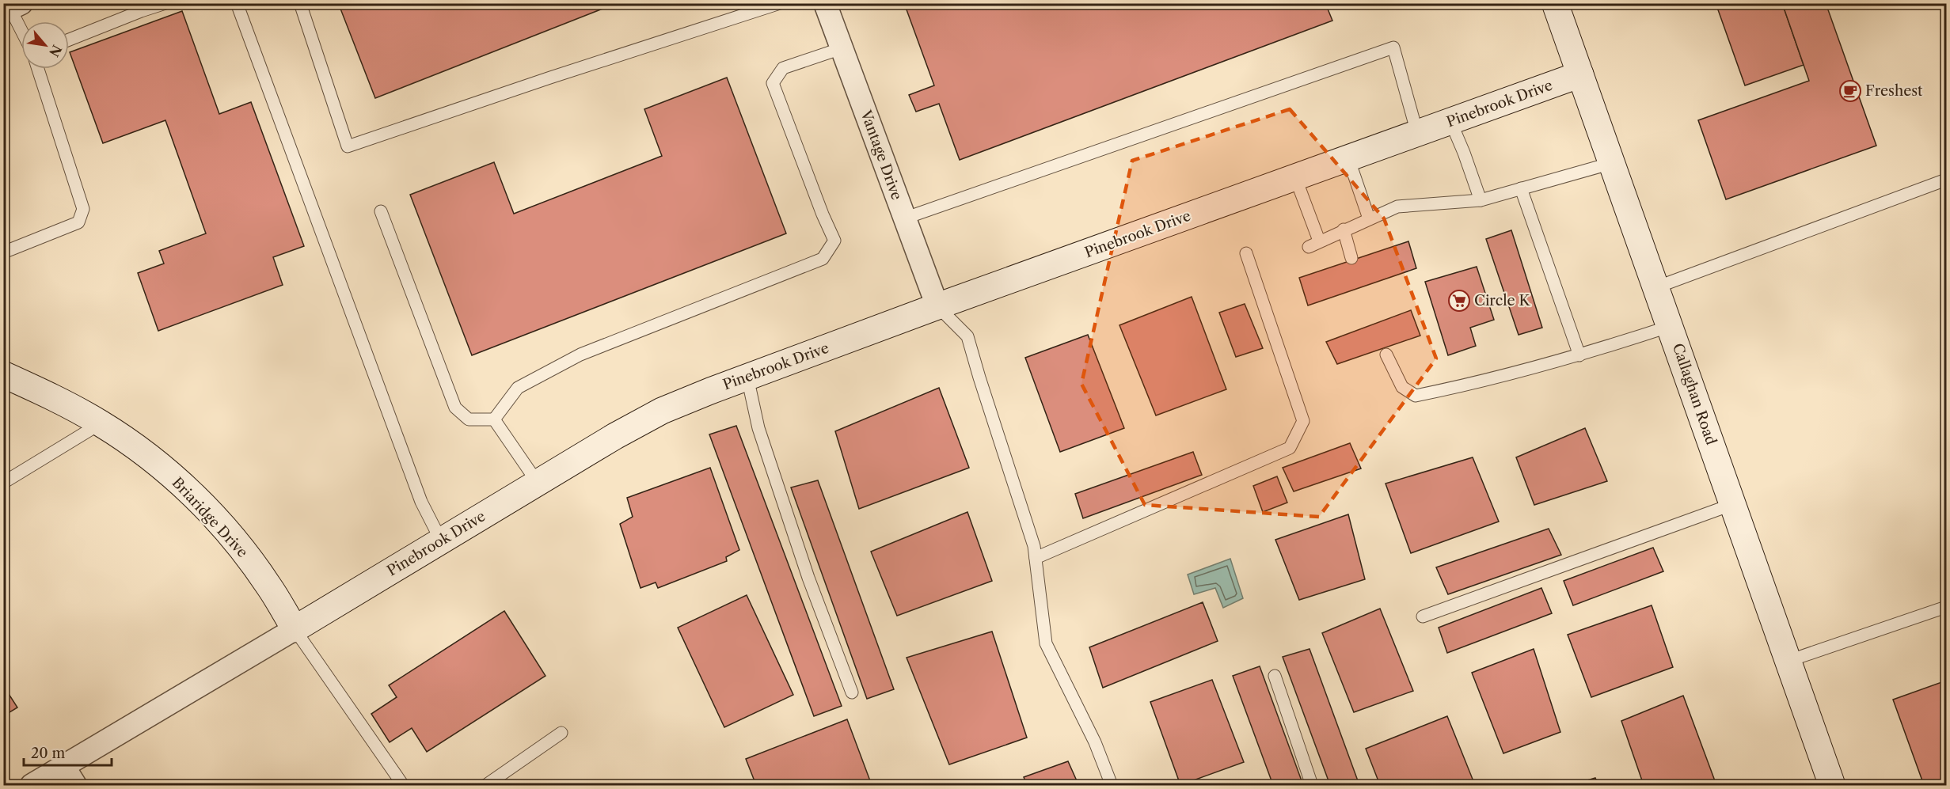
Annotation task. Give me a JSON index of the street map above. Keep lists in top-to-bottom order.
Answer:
{
  "streets": {
    "street": [
      "Pinebrook Drive",
      "Vantage Drive",
      "Callaghan Road",
      "Briaridge Drive"
    ]
  },
  "crossings": [
    ["Pinebrook Drive", "Vantage Drive"],
    ["Pinebrook Drive", "Callaghan Road"],
    ["Pinebrook Drive", "Briaridge Drive"]
  ],
  "places": {
    "cafe": ["Freshest"],
    "supermarket": ["Circle K"]
  },
  "scale_bar": "20 m",
  "north": "bottom right"
}
